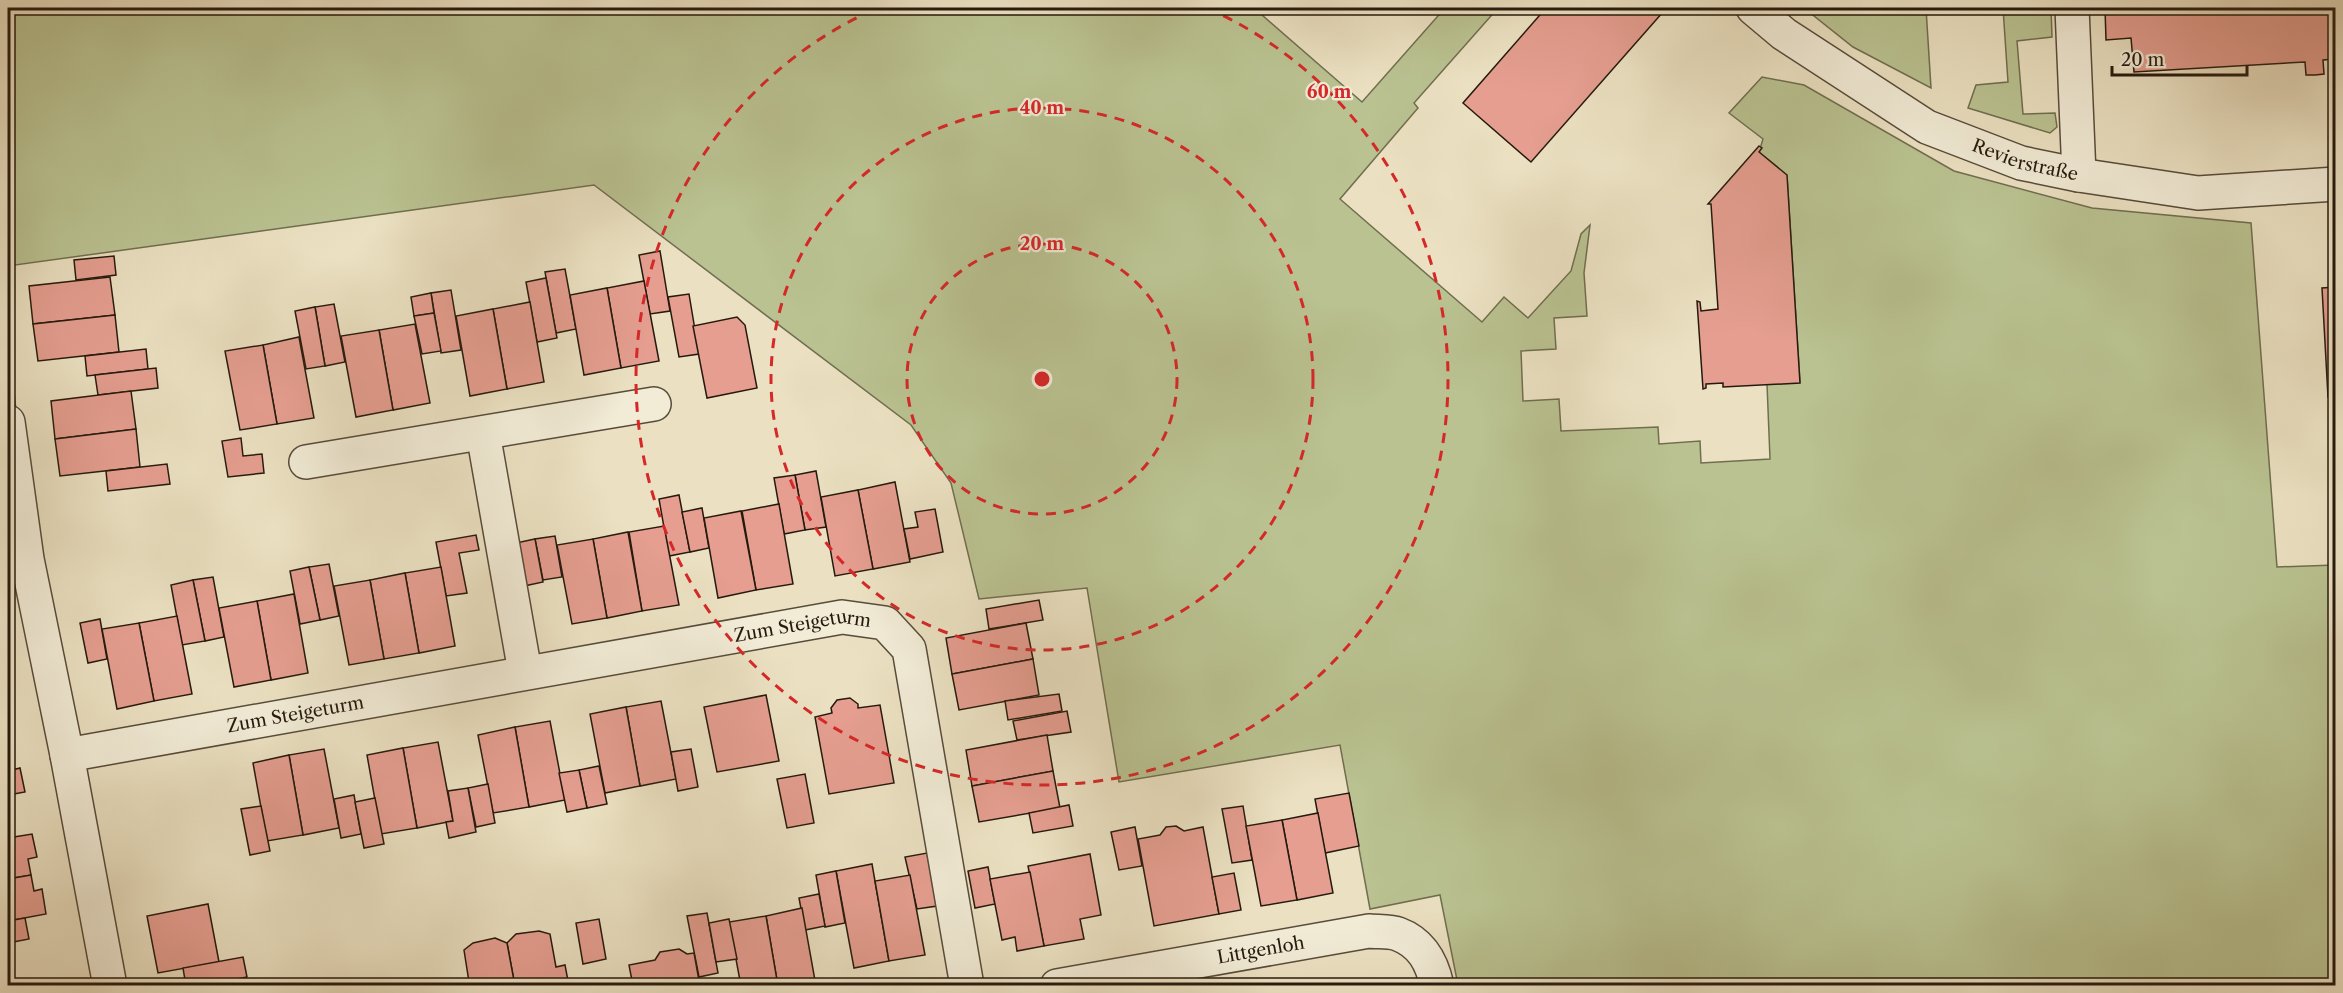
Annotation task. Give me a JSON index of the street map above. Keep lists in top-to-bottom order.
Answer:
{
  "streets": {
    "street": ["Revierstraße", "Zum Steigeturm", "Littgenloh"]
  },
  "scale_bar": "20 m",
  "rings": ["60 m", "40 m", "20 m"]
}
